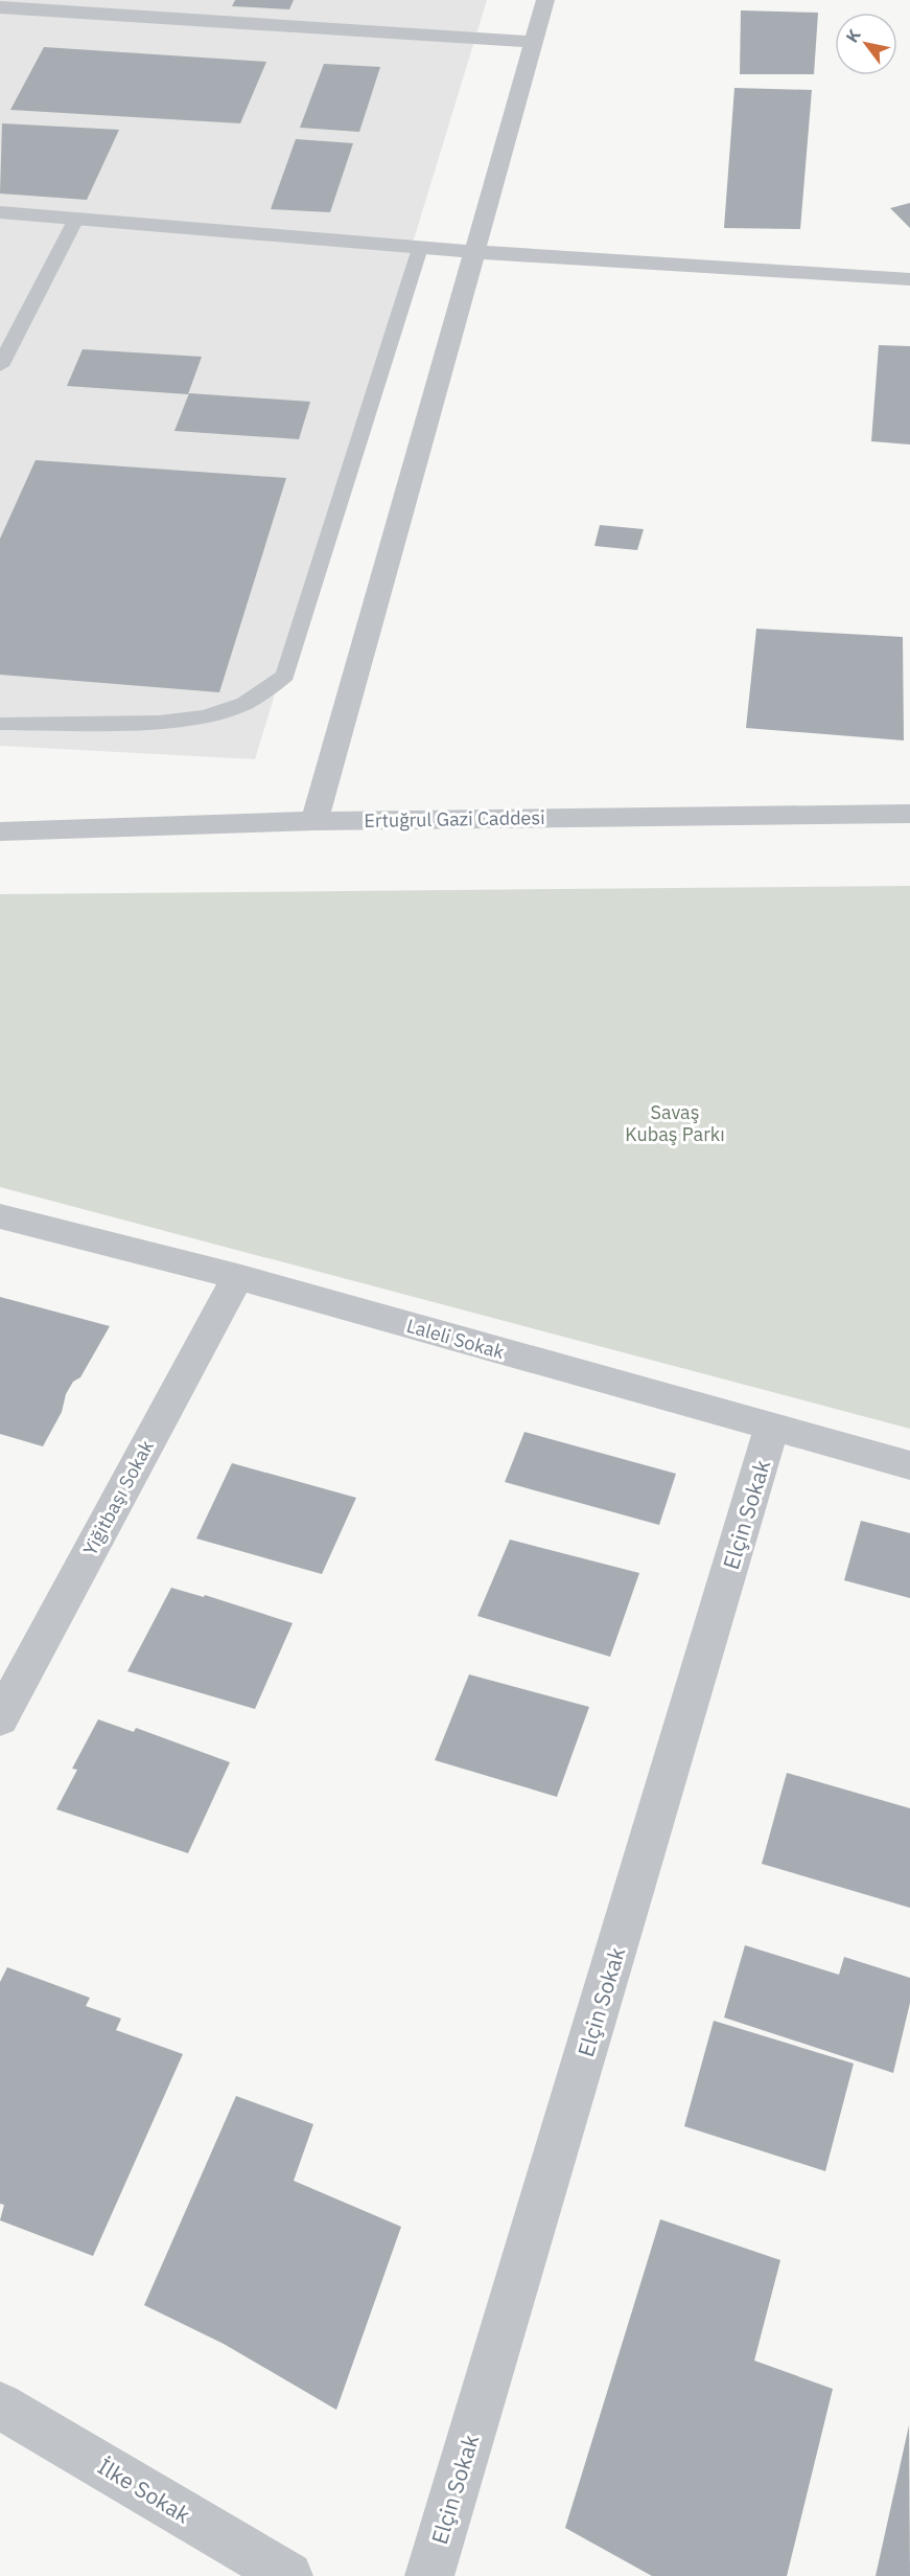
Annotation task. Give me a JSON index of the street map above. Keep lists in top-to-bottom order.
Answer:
{
  "streets": {
    "street": [
      "Ertuğrul Gazi Caddesi",
      "Laleli Sokak",
      "Yiğitbaşı Sokak",
      "Elçin Sokak",
      "İlke Sokak"
    ]
  },
  "crossings": [
    ["Laleli Sokak", "Yiğitbaşı Sokak"],
    ["Laleli Sokak", "Elçin Sokak"]
  ],
  "parks": ["Savaş Kubaş Parkı"],
  "north": "top left"
}
